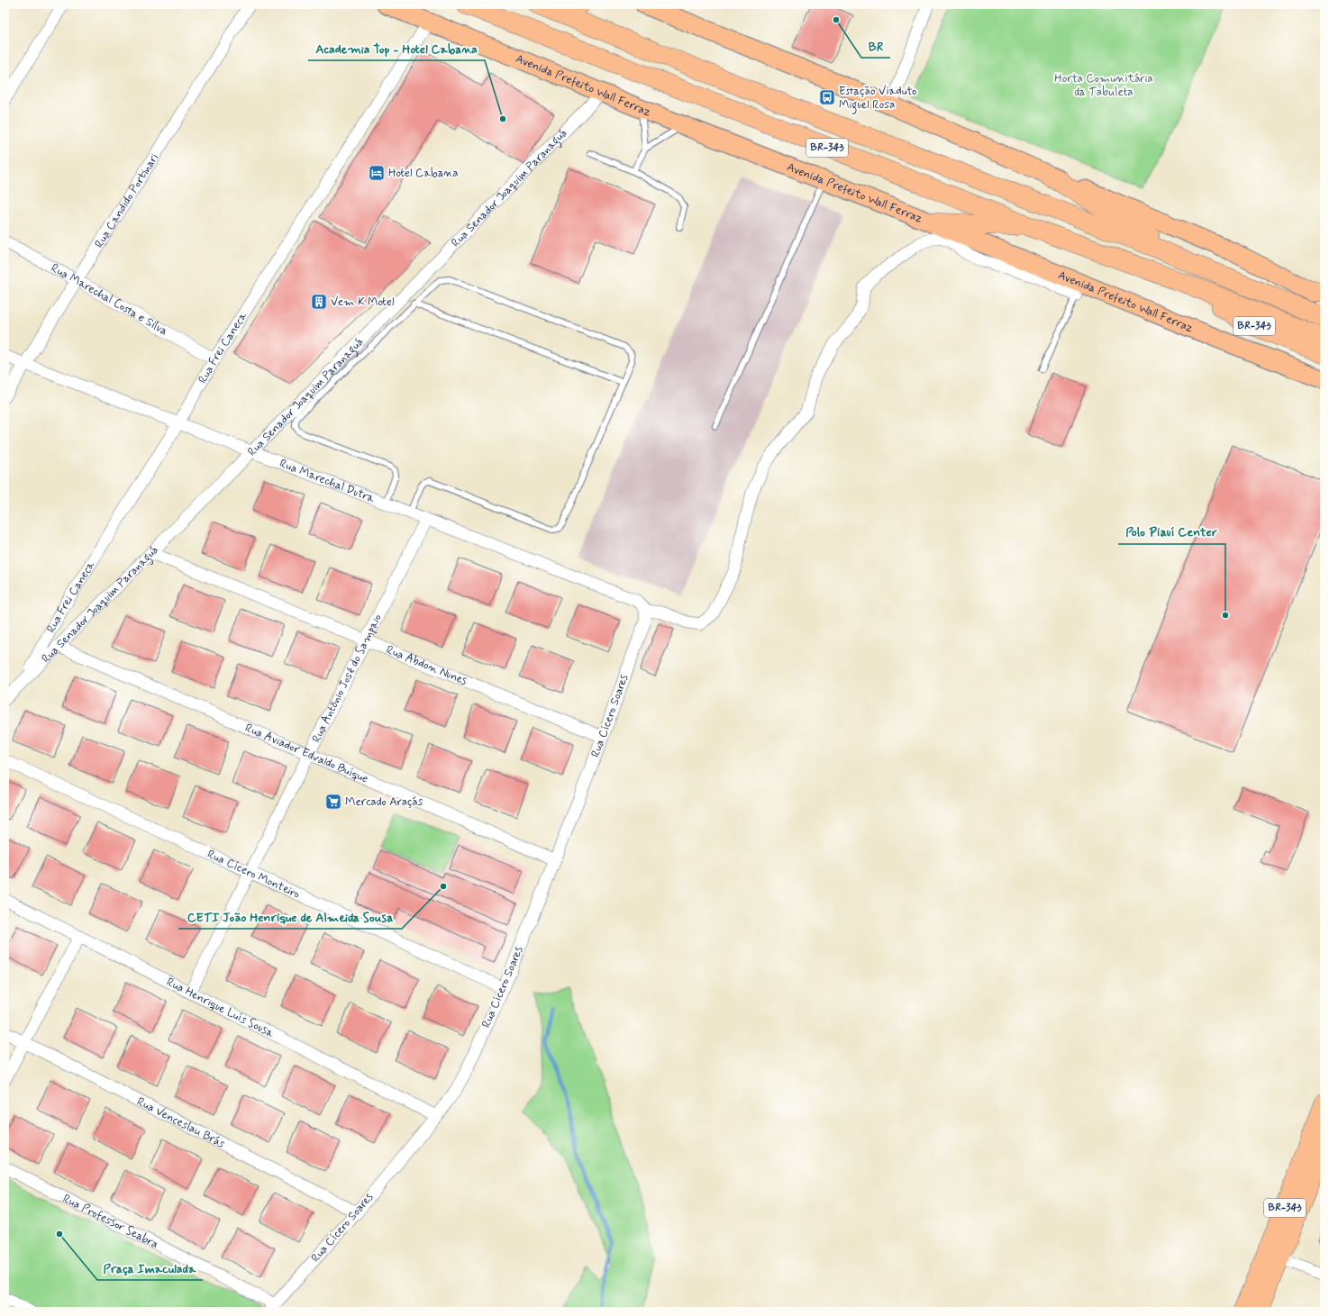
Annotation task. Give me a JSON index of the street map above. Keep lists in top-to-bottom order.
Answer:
{
  "streets": {
    "highway": ["BR-343"],
    "main road": ["Avenida Prefeito Wall Ferraz"],
    "street": [
      "Rua Senador Joaquim Paranaguá",
      "Rua Candido Portinari",
      "Rua Marechal Costa e Silva",
      "Rua Frei Caneca",
      "Rua Marechal Dutra",
      "Rua Abdon Nunes",
      "Rua Antônio José do Sampaio",
      "Rua Cícero Soares",
      "Rua Aviador Edvaldo Buíque",
      "Rua Cícero Monteiro",
      "Rua Henrique Luís Sousa",
      "Rua Venceslau Brás",
      "Rua Professor Seabra"
    ]
  },
  "crossings": [
    ["Avenida Prefeito Wall Ferraz", "Rua Senador Joaquim Paranaguá"],
    ["Avenida Prefeito Wall Ferraz", "Rua Frei Caneca"],
    ["Rua Senador Joaquim Paranaguá", "Rua Frei Caneca"],
    ["Rua Senador Joaquim Paranaguá", "Rua Marechal Dutra"],
    ["Rua Senador Joaquim Paranaguá", "Rua Abdon Nunes"],
    ["Rua Senador Joaquim Paranaguá", "Rua Aviador Edvaldo Buíque"],
    ["Rua Candido Portinari", "Rua Marechal Costa e Silva"],
    ["Rua Candido Portinari", "Rua Marechal Dutra"],
    ["Rua Marechal Costa e Silva", "Rua Frei Caneca"],
    ["Rua Frei Caneca", "Rua Marechal Dutra"],
    ["Rua Marechal Dutra", "Rua Antônio José do Sampaio"],
    ["Rua Marechal Dutra", "Rua Cícero Soares"],
    ["Rua Abdon Nunes", "Rua Antônio José do Sampaio"],
    ["Rua Abdon Nunes", "Rua Cícero Soares"],
    ["Rua Antônio José do Sampaio", "Rua Aviador Edvaldo Buíque"],
    ["Rua Antônio José do Sampaio", "Rua Cícero Monteiro"],
    ["Rua Antônio José do Sampaio", "Rua Henrique Luís Sousa"],
    ["Rua Cícero Soares", "Rua Aviador Edvaldo Buíque"],
    ["Rua Cícero Soares", "Rua Cícero Monteiro"],
    ["Rua Cícero Soares", "Rua Henrique Luís Sousa"],
    ["Rua Cícero Soares", "Rua Venceslau Brás"],
    ["Rua Cícero Soares", "Rua Professor Seabra"]
  ],
  "parks": ["Horta Comunitária da Tabuleta"],
  "places": {
    "other": [
      "BR",
      "Academia Top - Hotel Cabana",
      "Polo Piauí Center",
      "CETI João Henrique de Almeida Sousa",
      "Praça Imaculada"
    ],
    "bus stop": ["Estação Viaduto Miguel Rosa"],
    "hotel": ["Hotel Cabana"],
    "building": ["Vem K Motel"],
    "supermarket": ["Mercado Araçás"]
  }
}
